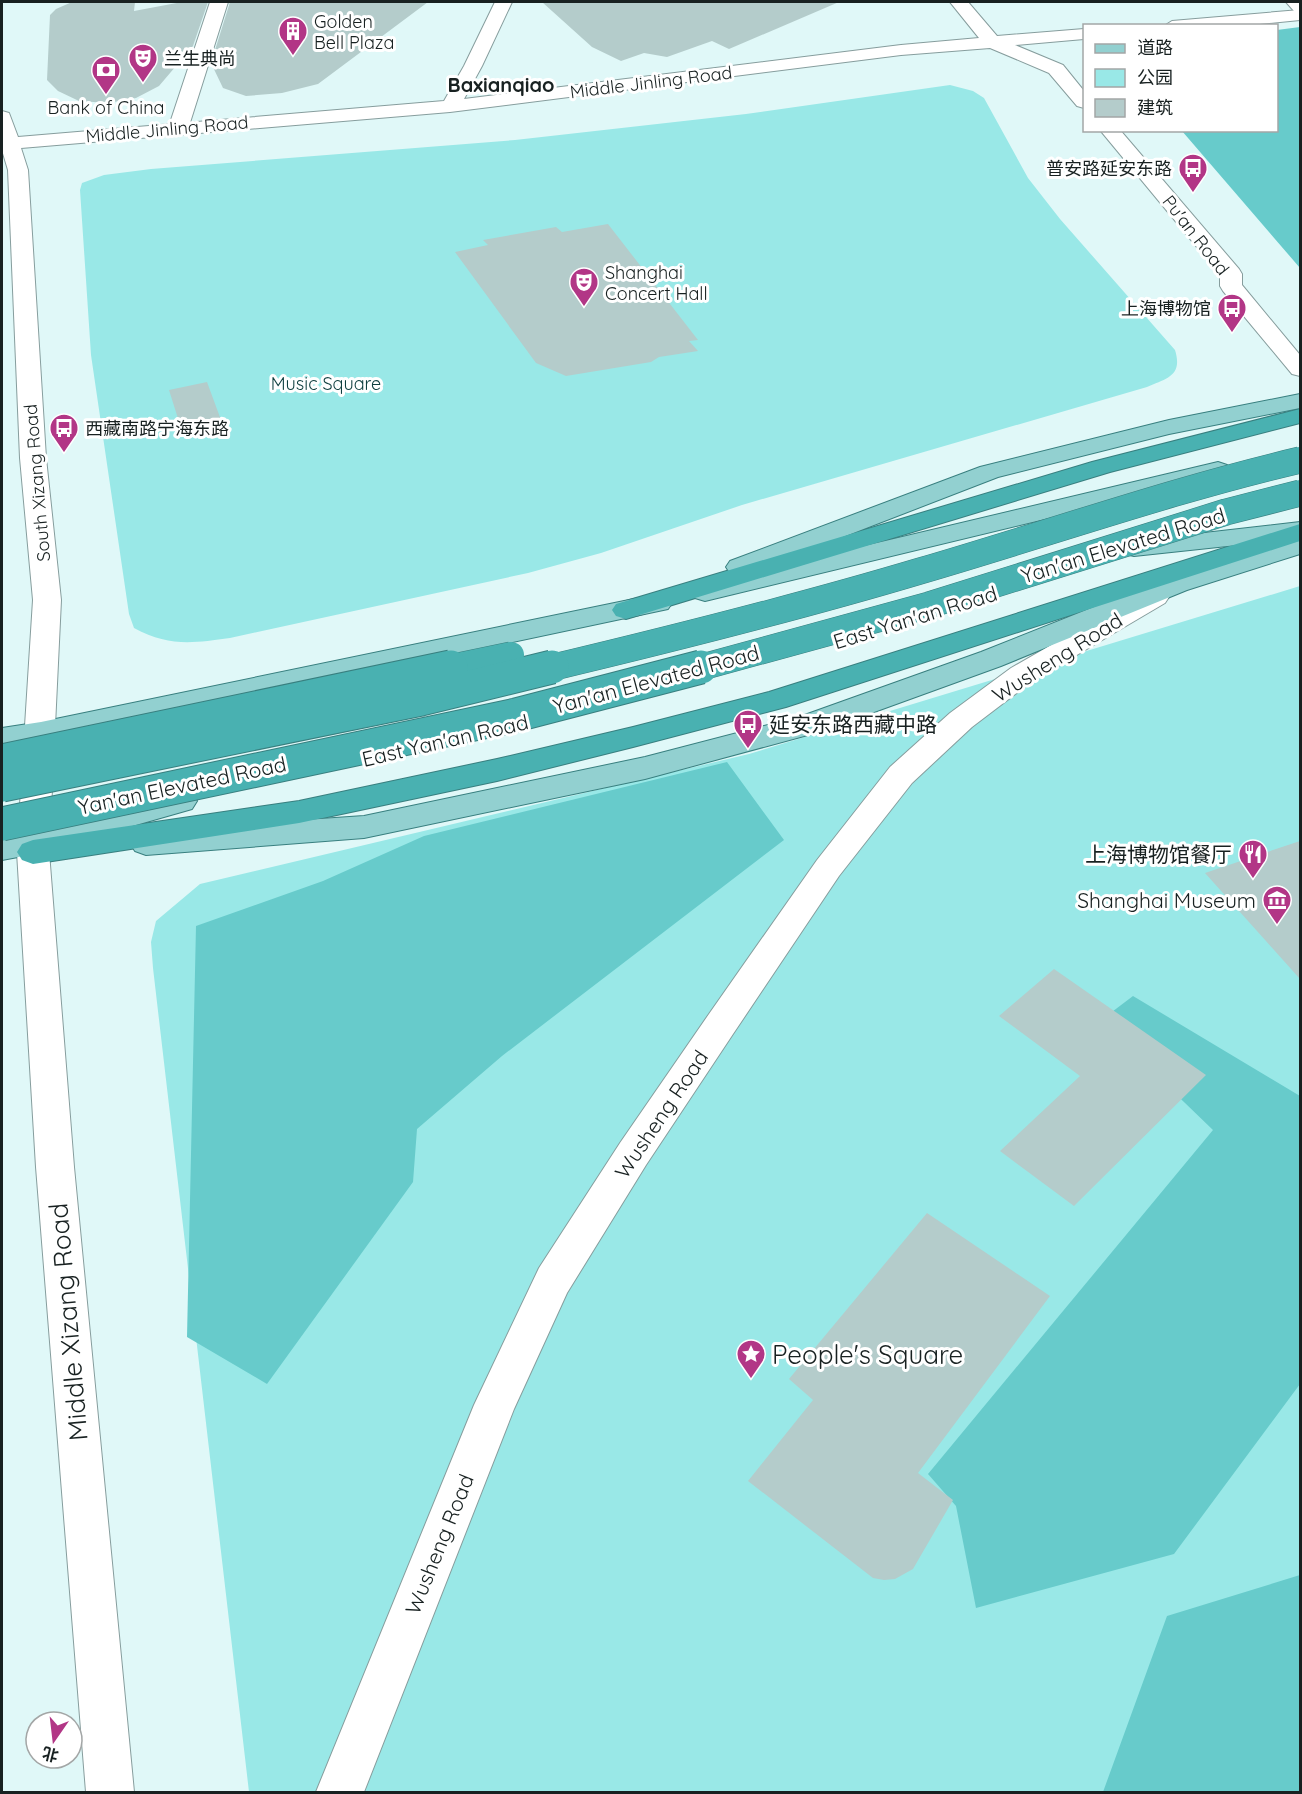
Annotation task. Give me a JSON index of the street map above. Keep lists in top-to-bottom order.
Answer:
{
  "streets": {
    "highway": ["Yan'an Elevated Road"],
    "main road": ["East Yan'an Road"],
    "street": [
      "Middle Jinling Road",
      "Pu'an Road",
      "South Xizang Road",
      "Wusheng Road",
      "Middle Xizang Road"
    ]
  },
  "crossings": [
    ["Middle Jinling Road", "South Xizang Road"],
    ["South Xizang Road", "East Yan'an Road"],
    ["South Xizang Road", "Middle Xizang Road"],
    ["East Yan'an Road", "Middle Xizang Road"]
  ],
  "districts": ["Baxianqiao"],
  "parks": ["Music Square"],
  "places": {
    "building": ["Golden Bell Plaza"],
    "theatre": ["兰生典尚", "Shanghai Concert Hall"],
    "bank": ["Bank of China"],
    "bus stop": [
      "普安路延安东路",
      "上海博物馆",
      "西藏南路宁海东路",
      "延安东路西藏中路"
    ],
    "restaurant": ["上海博物馆餐厅"],
    "museum": ["Shanghai Museum"],
    "place": ["People's Square"]
  },
  "legend": ["道路", "公园", "建筑"],
  "north": "bottom"
}
